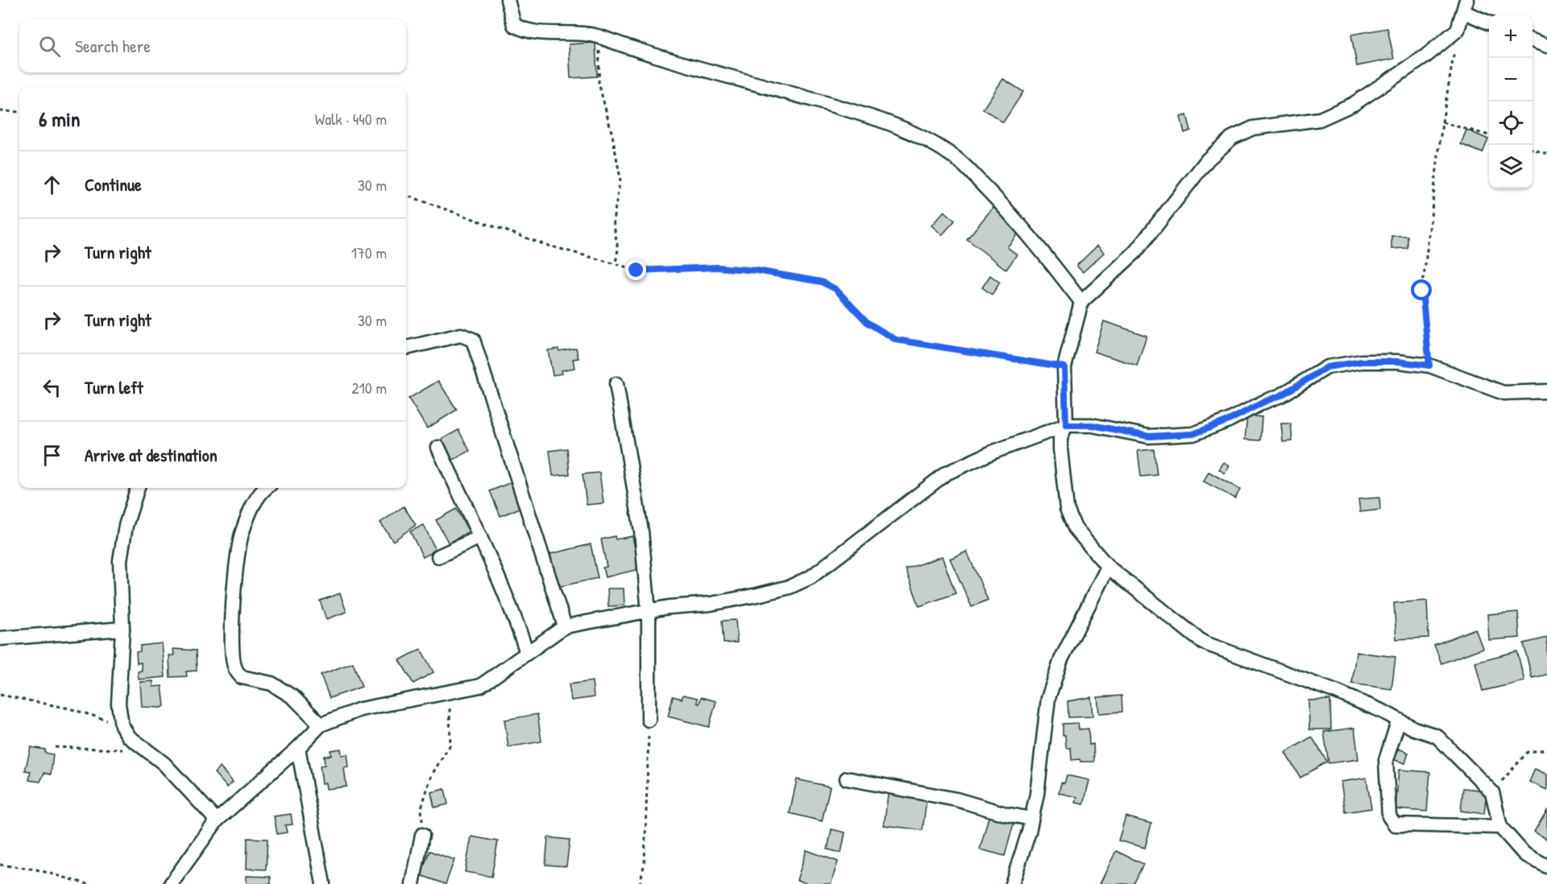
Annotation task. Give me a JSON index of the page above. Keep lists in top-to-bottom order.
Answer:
{
  "page": {
    "map_buttons": ["+", "−"],
    "search": "Search here",
    "heading": ["6 min", "Walk · 440 m"],
    "list": [
      ["Continue", "30 m"],
      ["Turn right", "170 m"],
      ["Turn right", "30 m"],
      ["Turn left", "210 m"],
      "Arrive at destination"
    ]
  }
}
